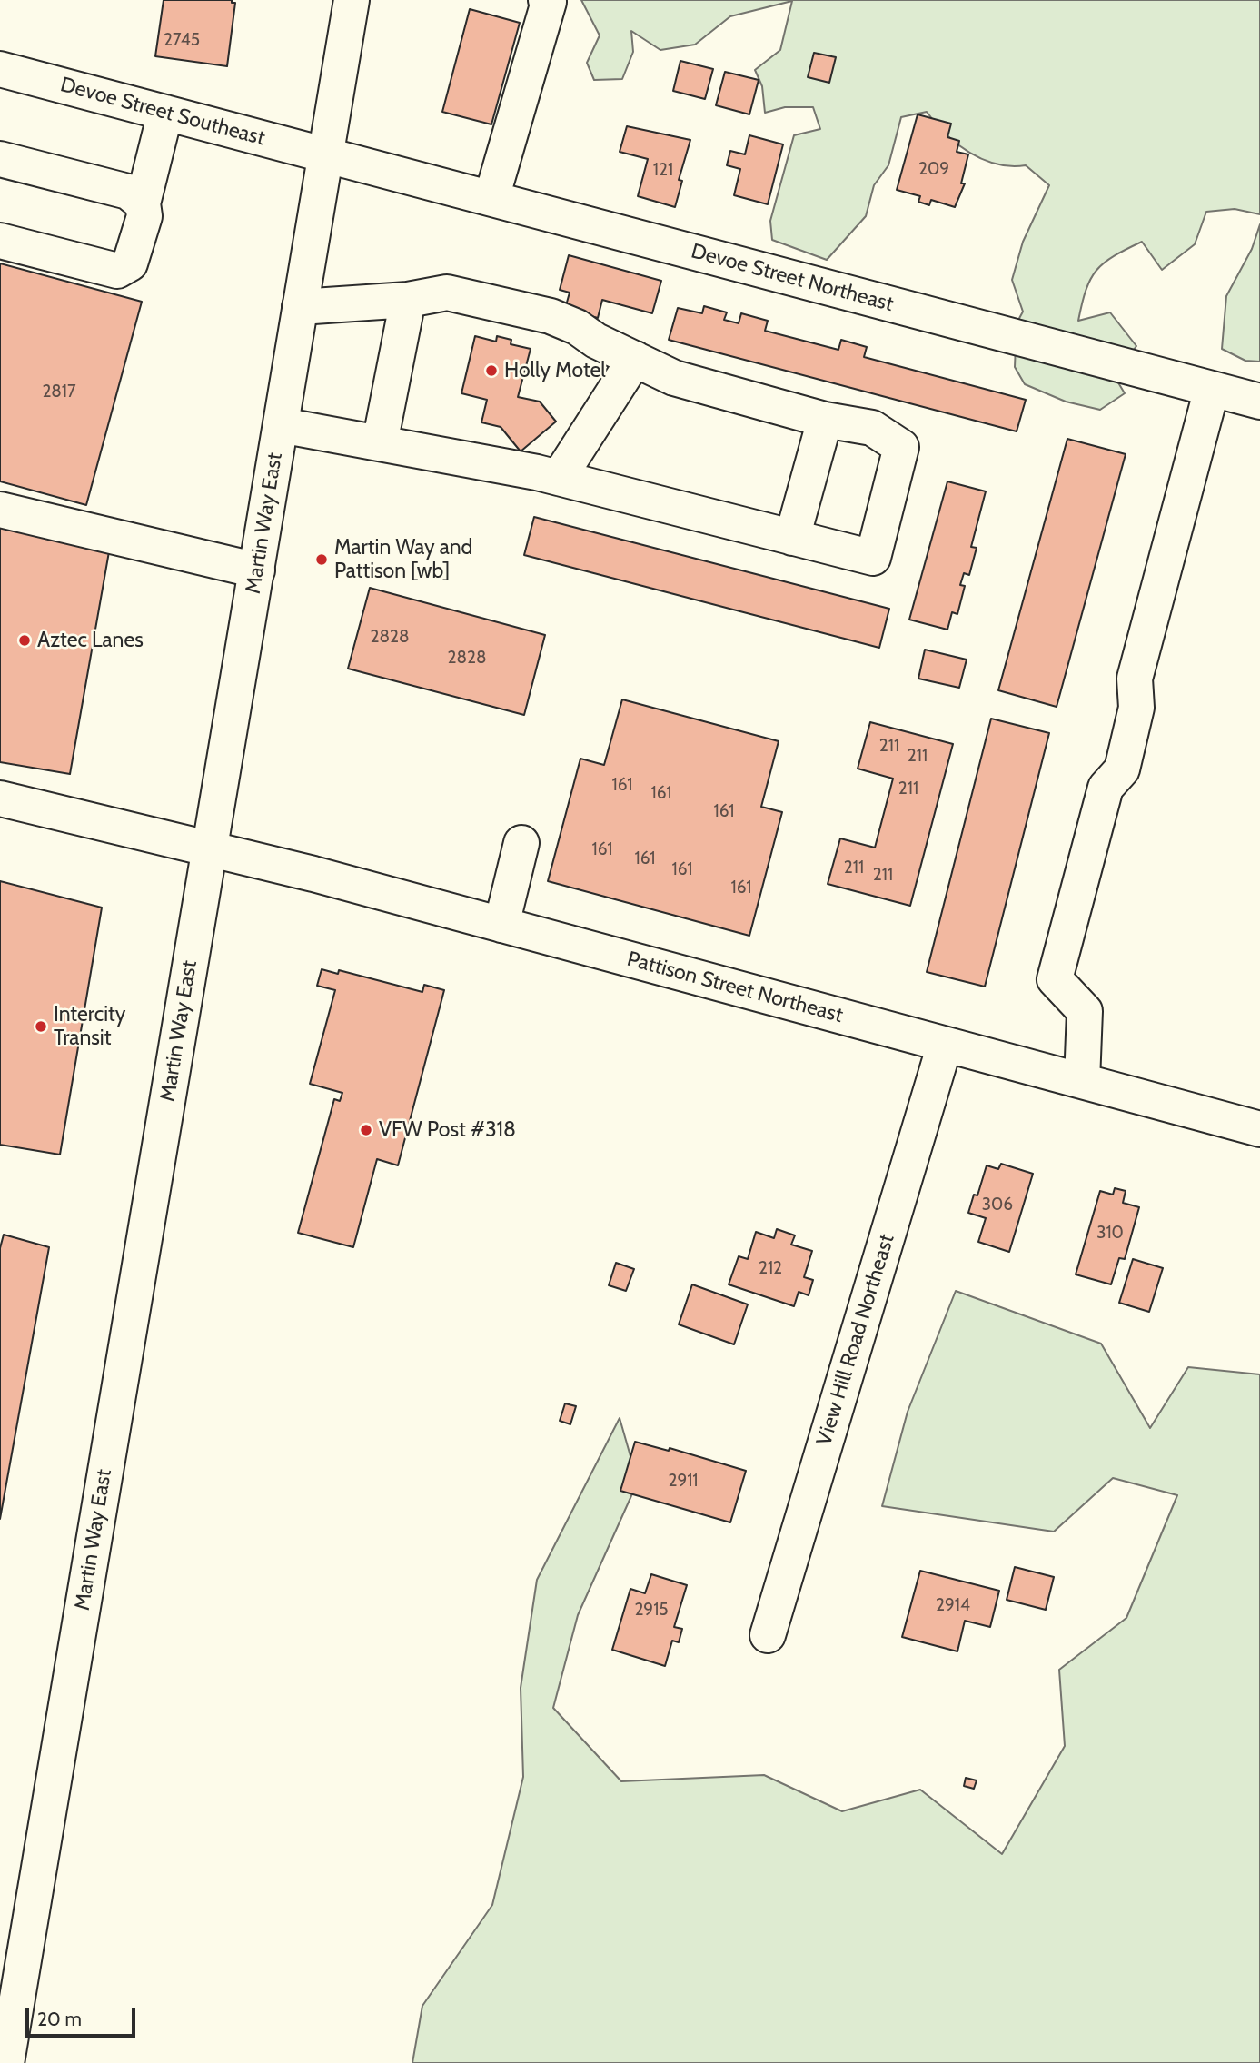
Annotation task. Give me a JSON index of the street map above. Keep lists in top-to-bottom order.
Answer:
{
  "streets": {
    "street": [
      "Devoe Street Southeast",
      "Devoe Street Northeast",
      "Martin Way East",
      "Pattison Street Northeast",
      "View Hill Road Northeast"
    ]
  },
  "crossings": [
    ["Devoe Street Southeast", "Devoe Street Northeast"],
    ["Devoe Street Southeast", "Martin Way East"],
    ["Devoe Street Northeast", "Martin Way East"],
    ["Martin Way East", "Pattison Street Northeast"],
    ["Pattison Street Northeast", "View Hill Road Northeast"]
  ],
  "places": [
    "Holly Motel",
    "Martin Way and Pattison [wb]",
    "Aztec Lanes",
    "Intercity Transit",
    "VFW Post #318"
  ],
  "house_numbers": [
    "2745",
    "209",
    "121",
    "2817",
    "2828",
    "2828",
    "211",
    "211",
    "161",
    "211",
    "161",
    "161",
    "161",
    "161",
    "211",
    "161",
    "211",
    "161",
    "306",
    "310",
    "212",
    "2911",
    "2914",
    "2915"
  ],
  "scale_bar": "20 m"
}
